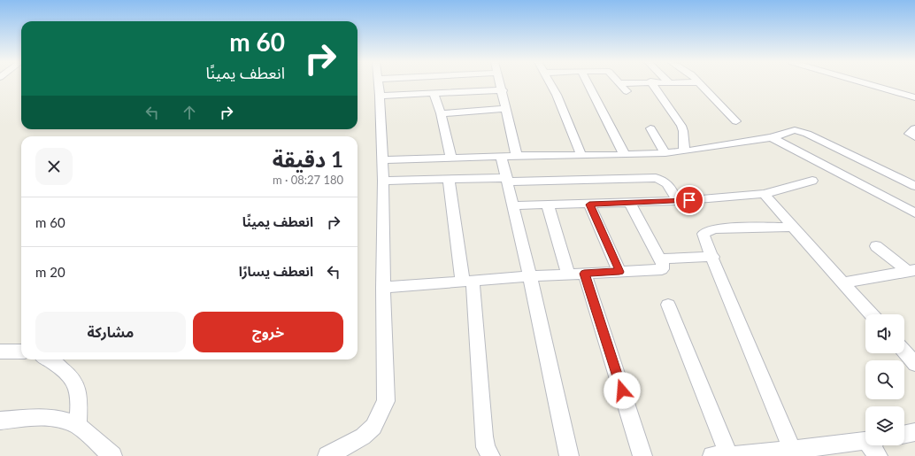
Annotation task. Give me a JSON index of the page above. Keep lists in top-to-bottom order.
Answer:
{
  "page": {
    "turn": ["60 m", "انعطف يمينًا"],
    "heading": ["1 دقيقة", "180 m · 08:27"],
    "list": [
      {
        "name": "انعطف يمينًا",
        "value": "60 m"
      },
      {
        "name": "انعطف يسارًا",
        "value": "20 m"
      }
    ],
    "buttons": ["خروج", "مشاركة"]
  }
}
